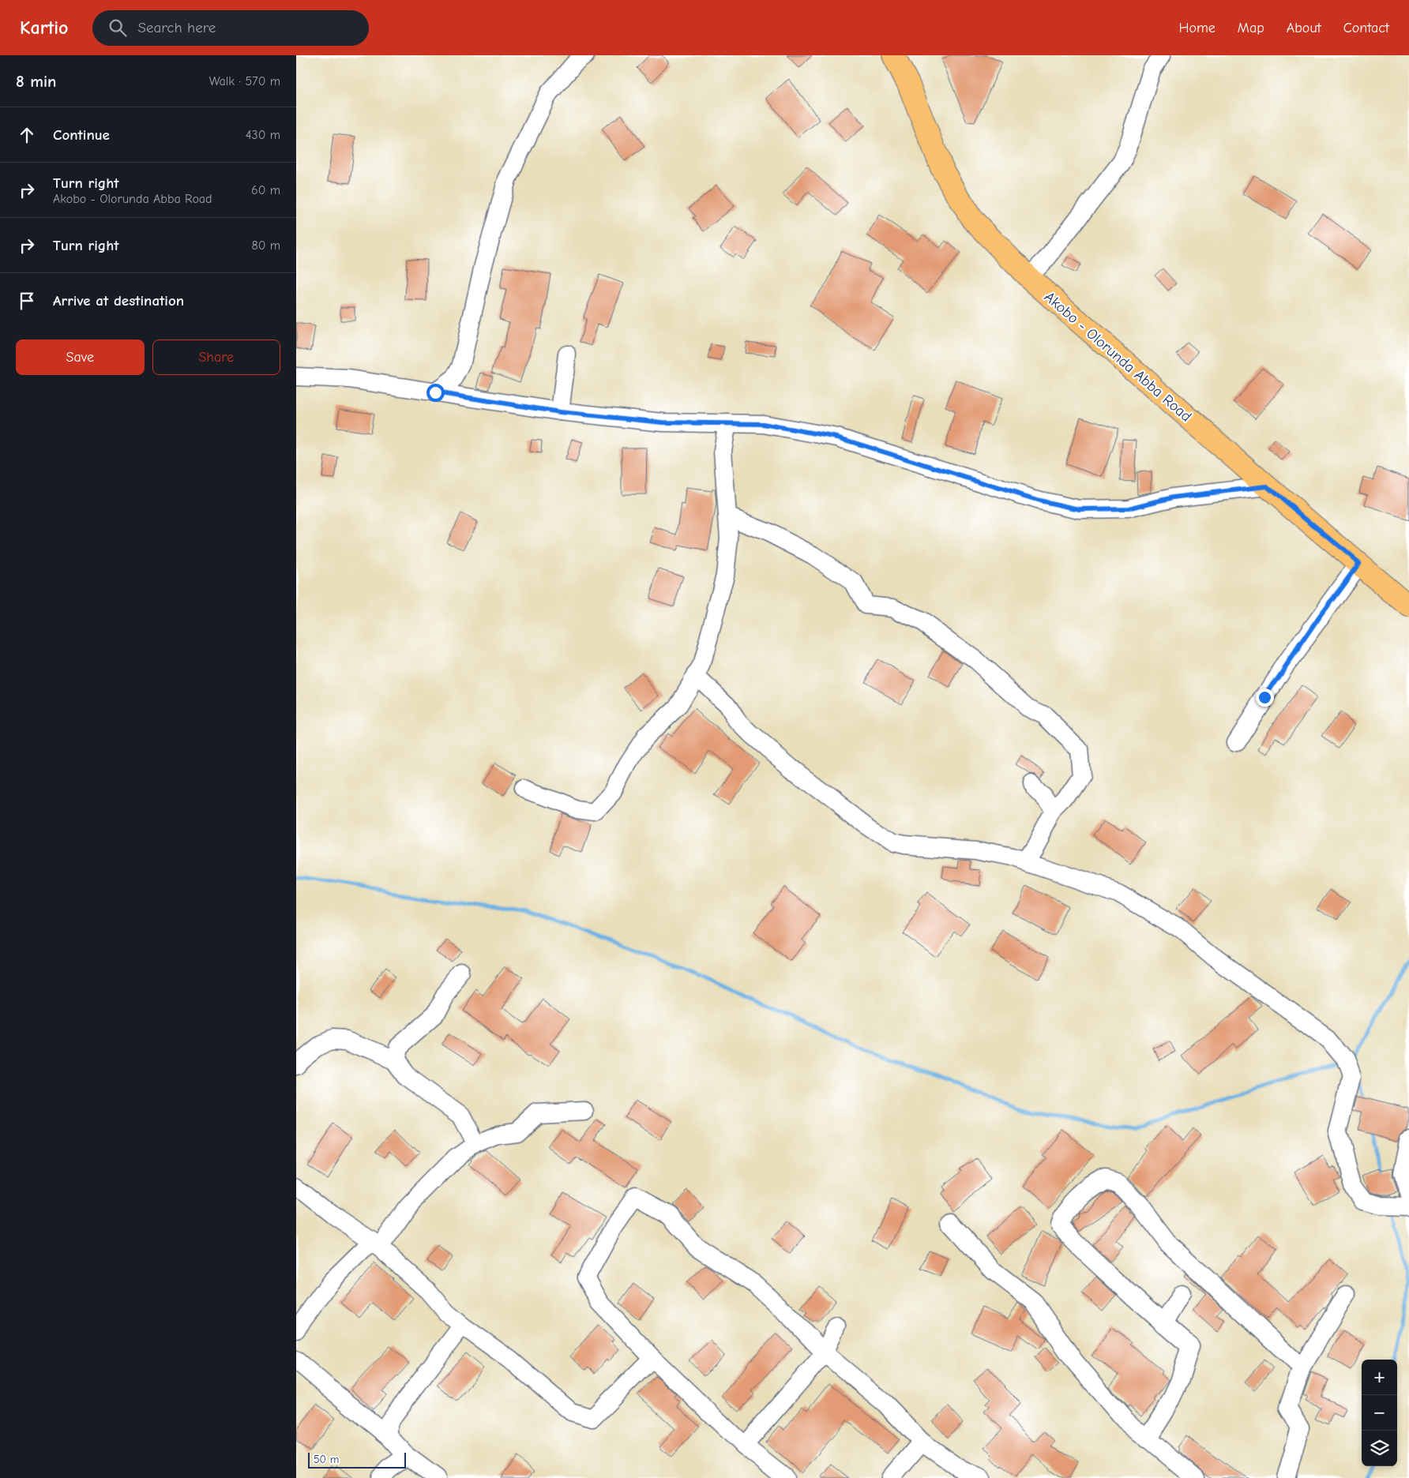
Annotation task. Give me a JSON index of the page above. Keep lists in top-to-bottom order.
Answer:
{
  "streets": {
    "main road": ["Akobo - Olorunda Abba Road"]
  },
  "scale_bar": "50 m",
  "page": {
    "header": "Kartio",
    "search": "Search here",
    "nav": [
      "Home",
      "Map",
      "About",
      "Contact"
    ],
    "heading": ["8 min", "Walk · 570 m"],
    "list": [
      ["Continue", "430 m"],
      ["Turn right", "Akobo - Olorunda Abba Road", "60 m"],
      ["Turn right", "80 m"],
      "Arrive at destination"
    ],
    "buttons": ["Save", "Share"],
    "map_buttons": ["+", "−"],
    "scale": "50 m"
  }
}
